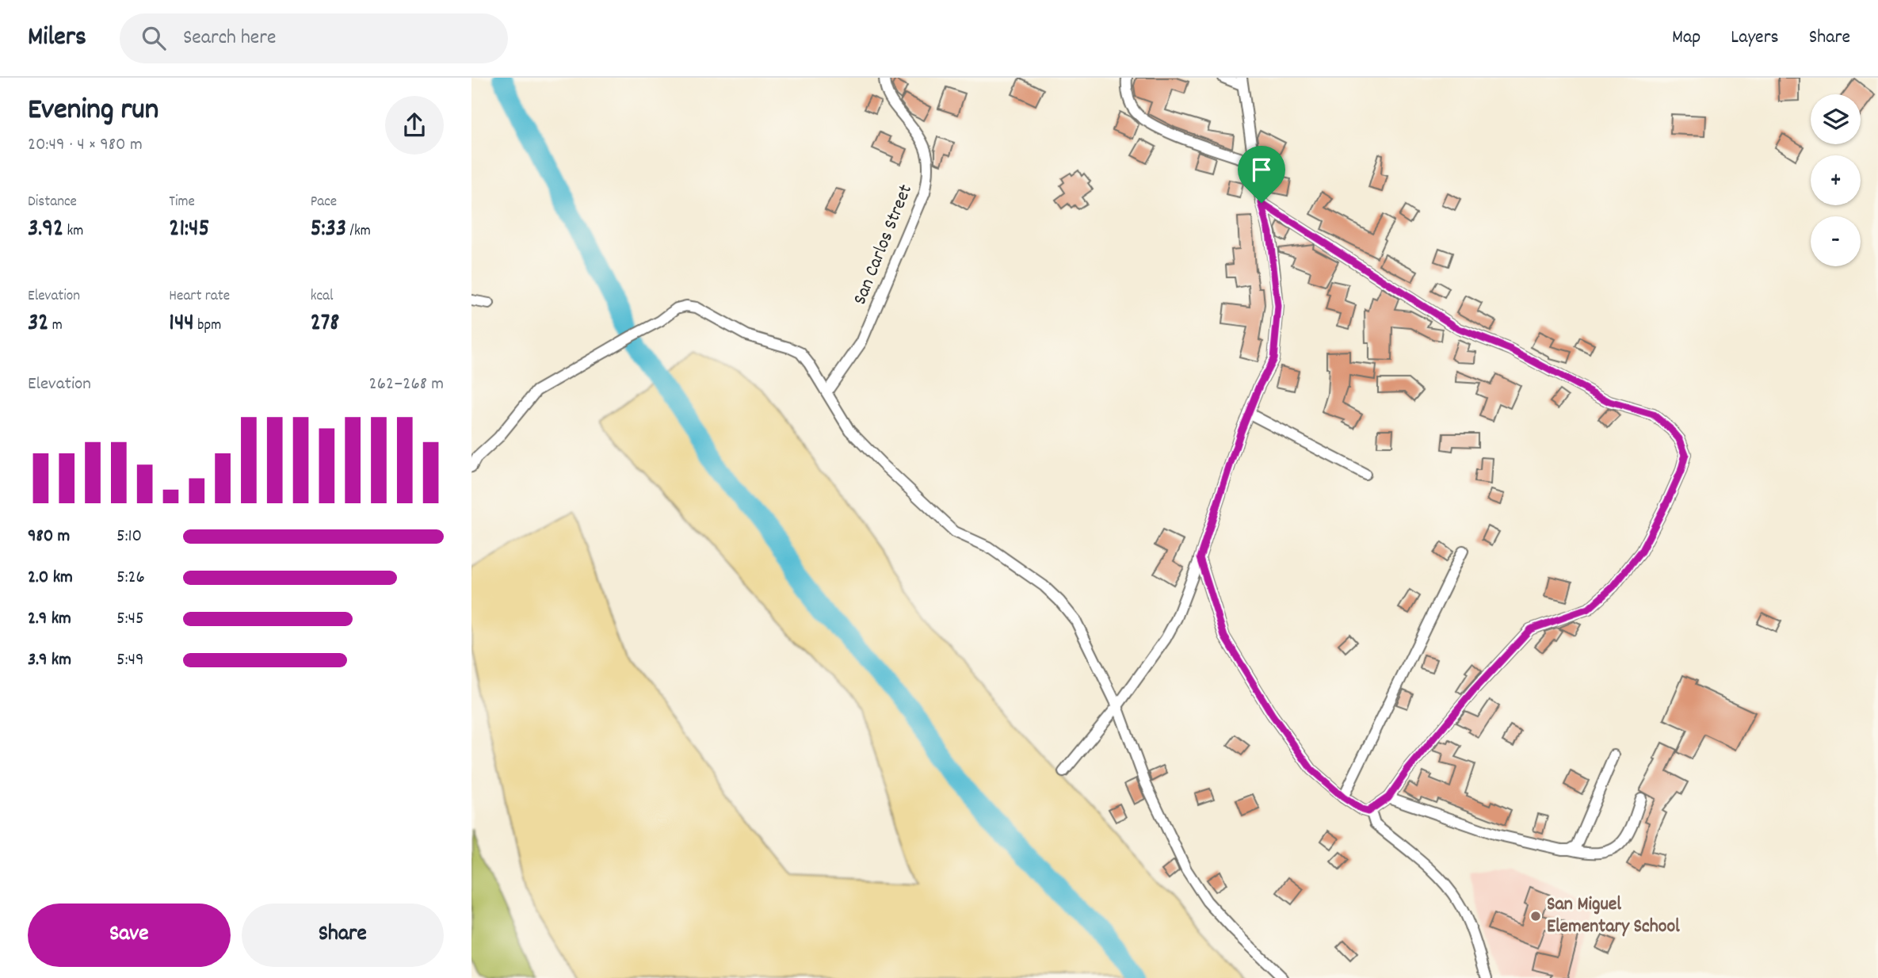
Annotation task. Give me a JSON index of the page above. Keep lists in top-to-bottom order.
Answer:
{
  "streets": {
    "street": ["San Carlos Street"]
  },
  "places": ["San Miguel Elementary School"],
  "page": {
    "header": "Milers",
    "search": "Search here",
    "nav": ["Map", "Layers", "Share"],
    "heading": ["Evening run", "20:49 · 4 × 980 m"],
    "map_buttons": ["+", "−"],
    "stats": [
      ["Distance", "3.92 km"],
      ["Time", "21:45"],
      ["Pace", "5:33 /km"],
      ["Elevation", "32 m"],
      ["Heart rate", "144 bpm"],
      ["kcal", "278"]
    ],
    "chart": ["Elevation", "262–268 m"],
    "list": [
      {
        "name": "980 m",
        "note": "5:10"
      },
      {
        "name": "2.0 km",
        "note": "5:26"
      },
      {
        "name": "2.9 km",
        "note": "5:45"
      },
      {
        "name": "3.9 km",
        "note": "5:49"
      }
    ],
    "buttons": ["Save", "Share"]
  }
}
